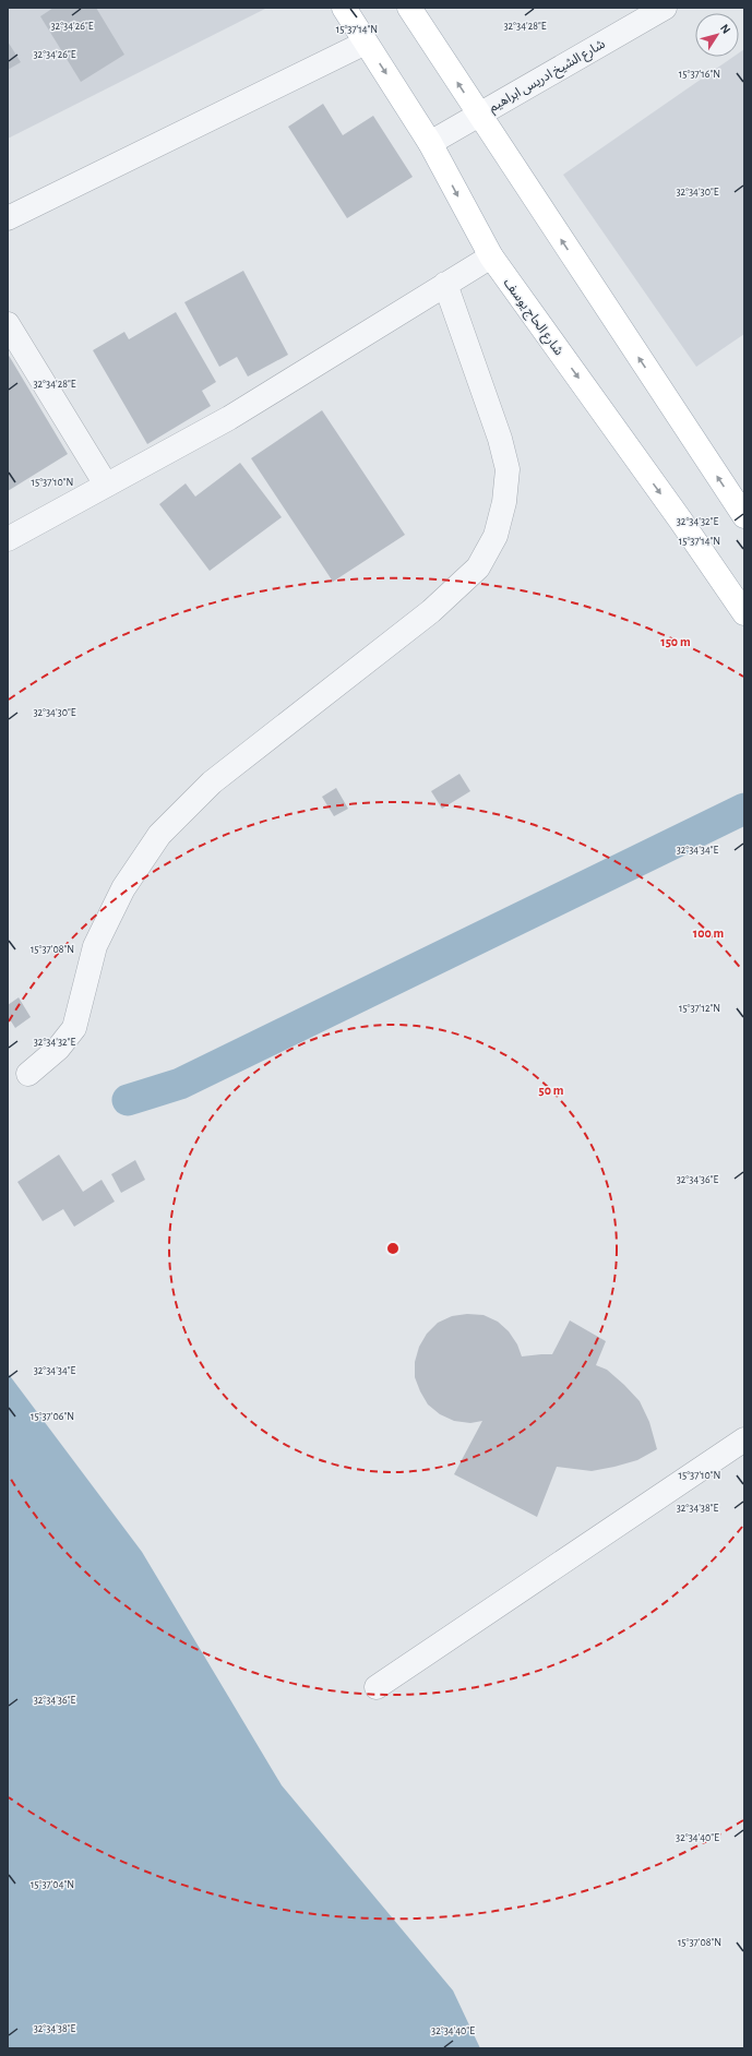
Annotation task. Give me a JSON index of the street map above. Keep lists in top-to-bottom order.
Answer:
{
  "streets": {
    "main road": ["شارع الحاج يوسف"],
    "street": ["شارع الشيخ ادريس ابراهيم"]
  },
  "crossings": [
    ["شارع الشيخ ادريس ابراهيم", "شارع الحاج يوسف"]
  ],
  "north": "top right",
  "coordinates": [
    "32°34'26\"E",
    "32°34'28\"E",
    "15°37'14\"N",
    "15°37'16\"N",
    "32°34'30\"E",
    "15°37'10\"N",
    "32°34'32\"E",
    "32°34'34\"E",
    "15°37'08\"N",
    "15°37'12\"N",
    "32°34'36\"E",
    "15°37'06\"N",
    "32°34'38\"E",
    "32°34'40\"E",
    "15°37'04\"N"
  ],
  "rings": ["150 m", "100 m", "50 m"]
}
